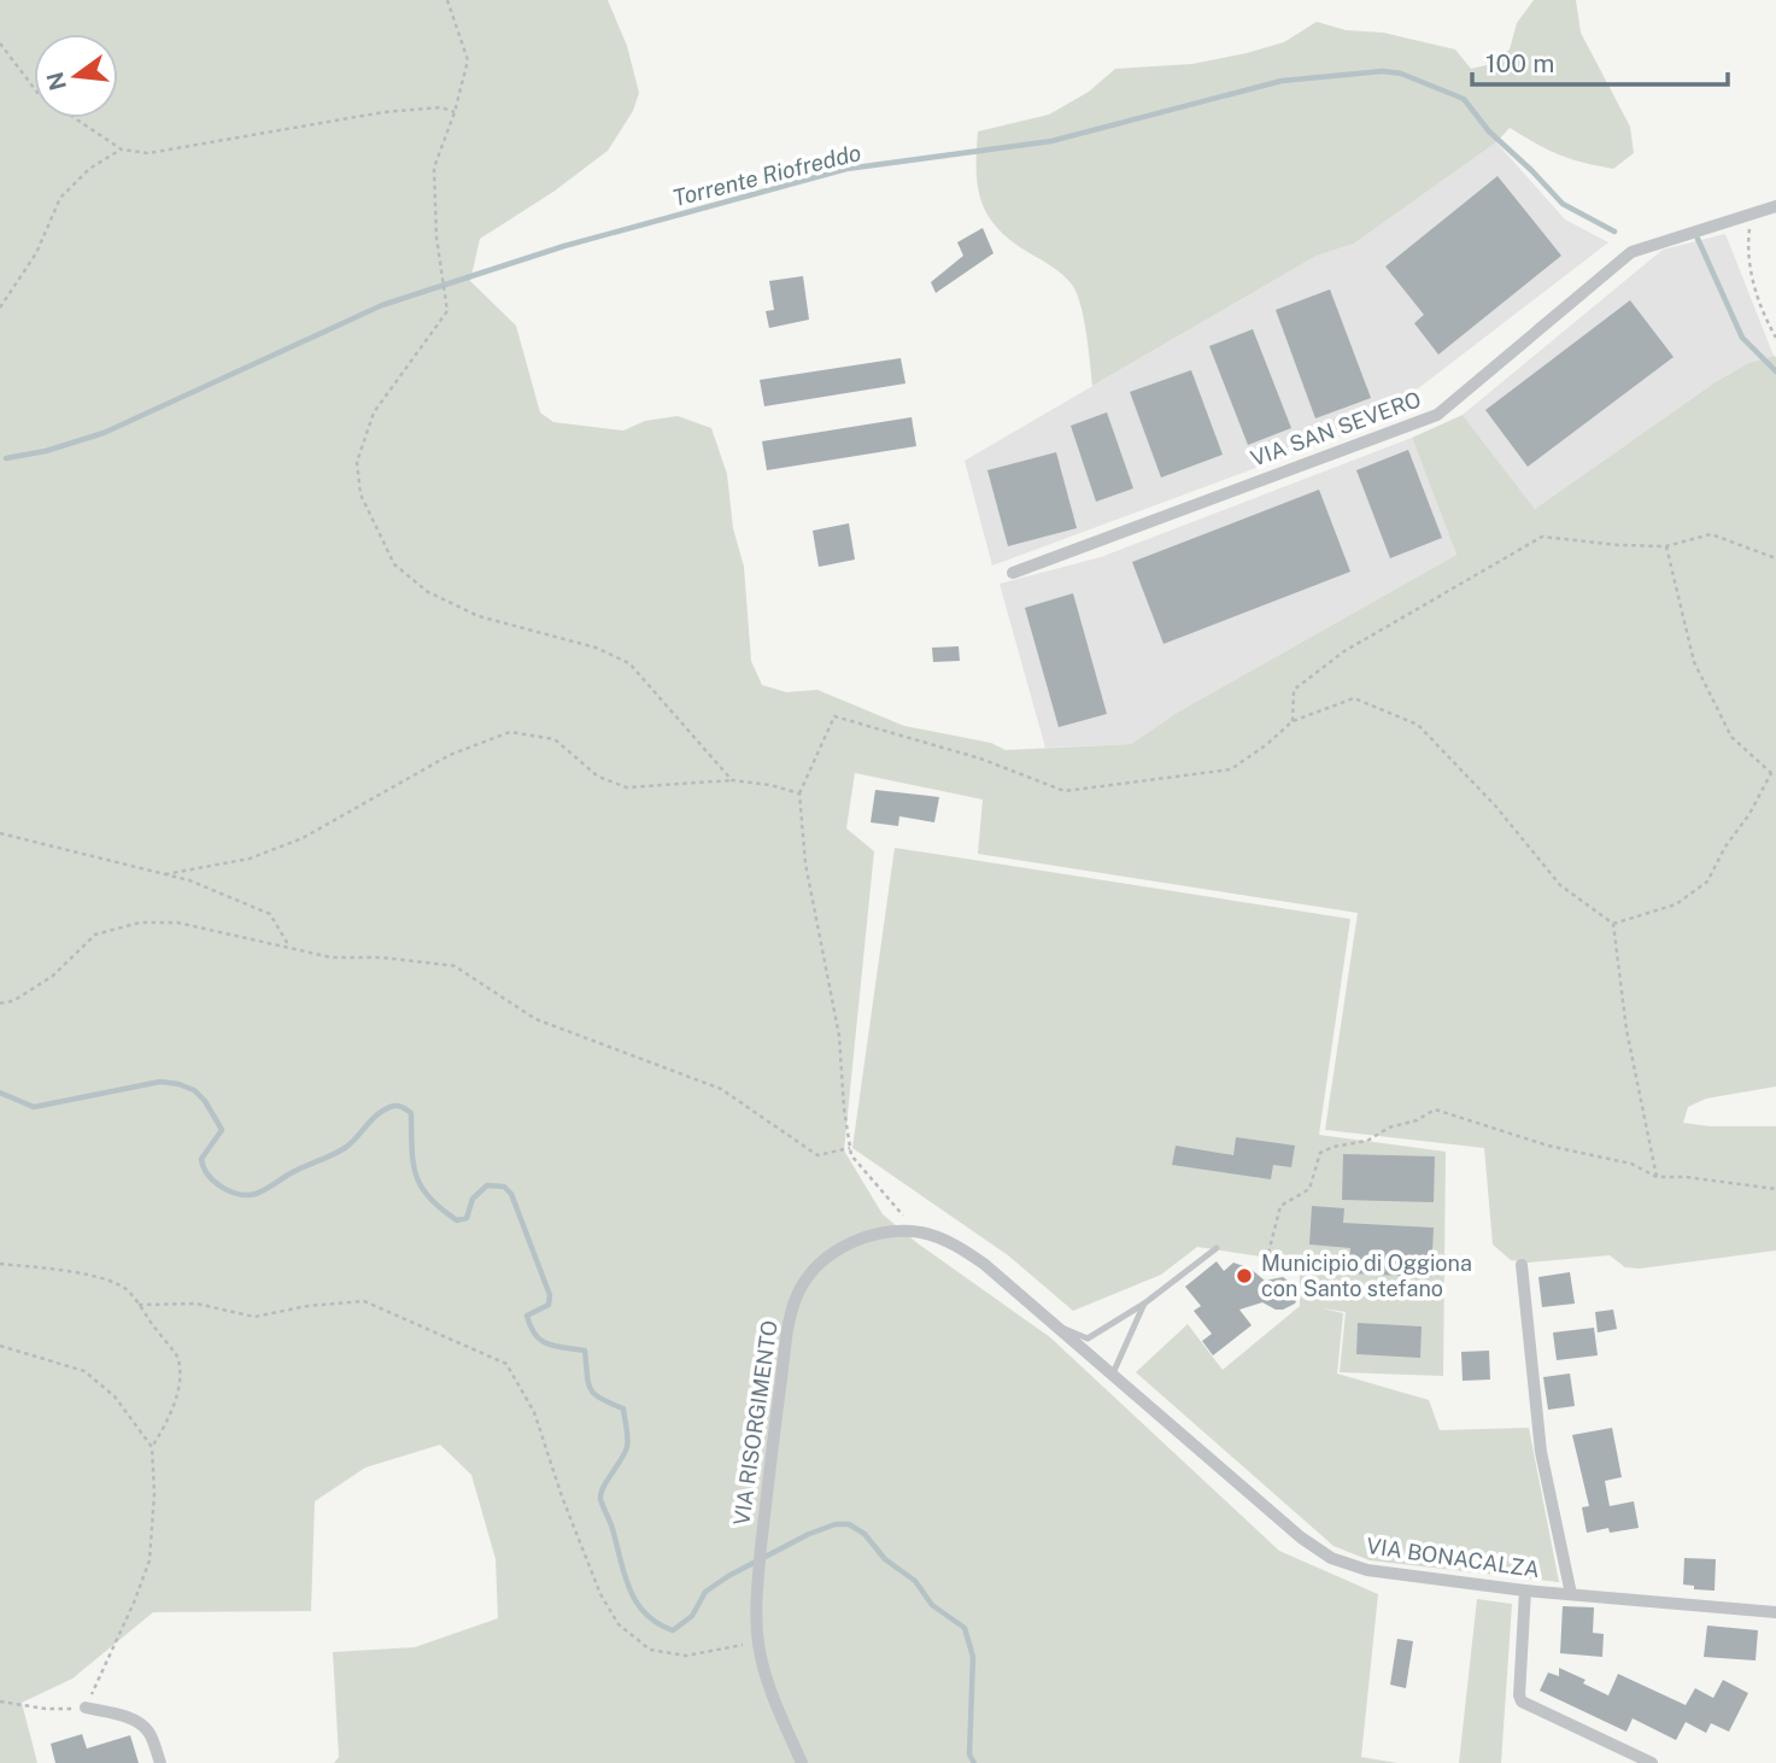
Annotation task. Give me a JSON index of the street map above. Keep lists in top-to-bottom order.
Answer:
{
  "streets": {
    "street": ["VIA SAN SEVERO", "VIA RISORGIMENTO", "VIA BONACALZA"]
  },
  "crossings": [
    ["VIA RISORGIMENTO", "VIA BONACALZA"]
  ],
  "water": ["Torrente Riofreddo"],
  "places": ["Municipio di Oggiona con Santo stefano"],
  "scale_bar": "100 m",
  "north": "left"
}
